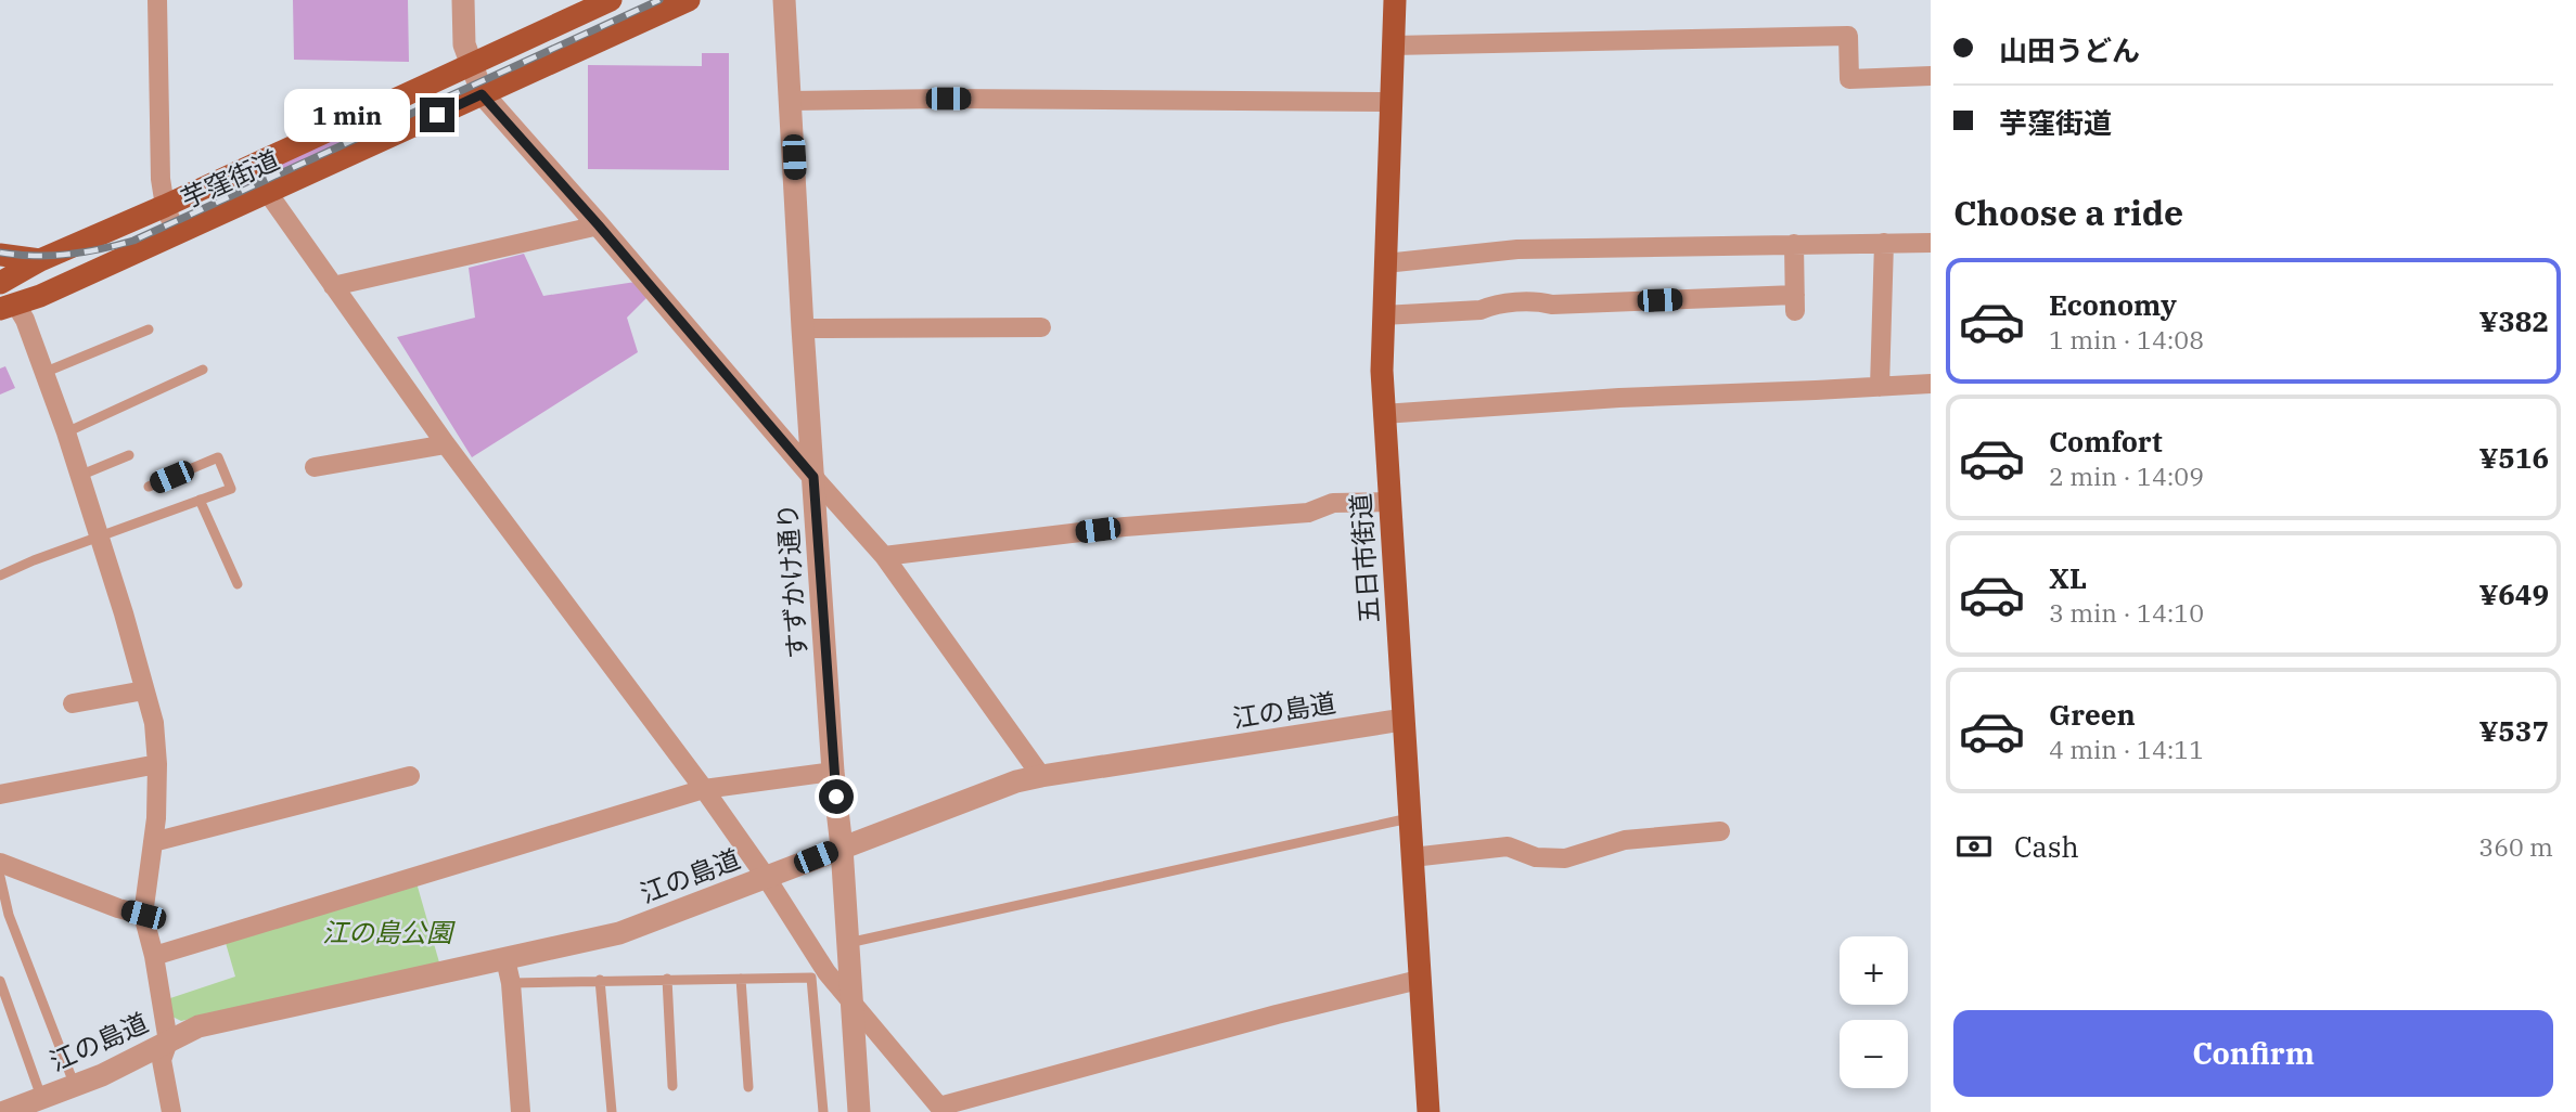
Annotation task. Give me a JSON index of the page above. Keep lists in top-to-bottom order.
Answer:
{
  "streets": {
    "main road": ["芋窪街道", "五日市街道"],
    "street": ["すずかけ通り", "江の島道"]
  },
  "crossings": [
    ["五日市街道", "江の島道"],
    ["すずかけ通り", "江の島道"]
  ],
  "parks": ["江の島公園"],
  "page": {
    "banner": ["山田うどん", "芋窪街道"],
    "bubble": "1 min",
    "heading": "Choose a ride",
    "list": [
      {
        "name": "Economy",
        "note": "1 min · 14:08",
        "value": "¥382"
      },
      {
        "name": "Comfort",
        "note": "2 min · 14:09",
        "value": "¥516"
      },
      {
        "name": "XL",
        "note": "3 min · 14:10",
        "value": "¥649"
      },
      {
        "name": "Green",
        "note": "4 min · 14:11",
        "value": "¥537"
      }
    ],
    "pay": ["Cash", "360 m"],
    "map_buttons": ["+", "−"],
    "buttons": "Confirm"
  }
}
